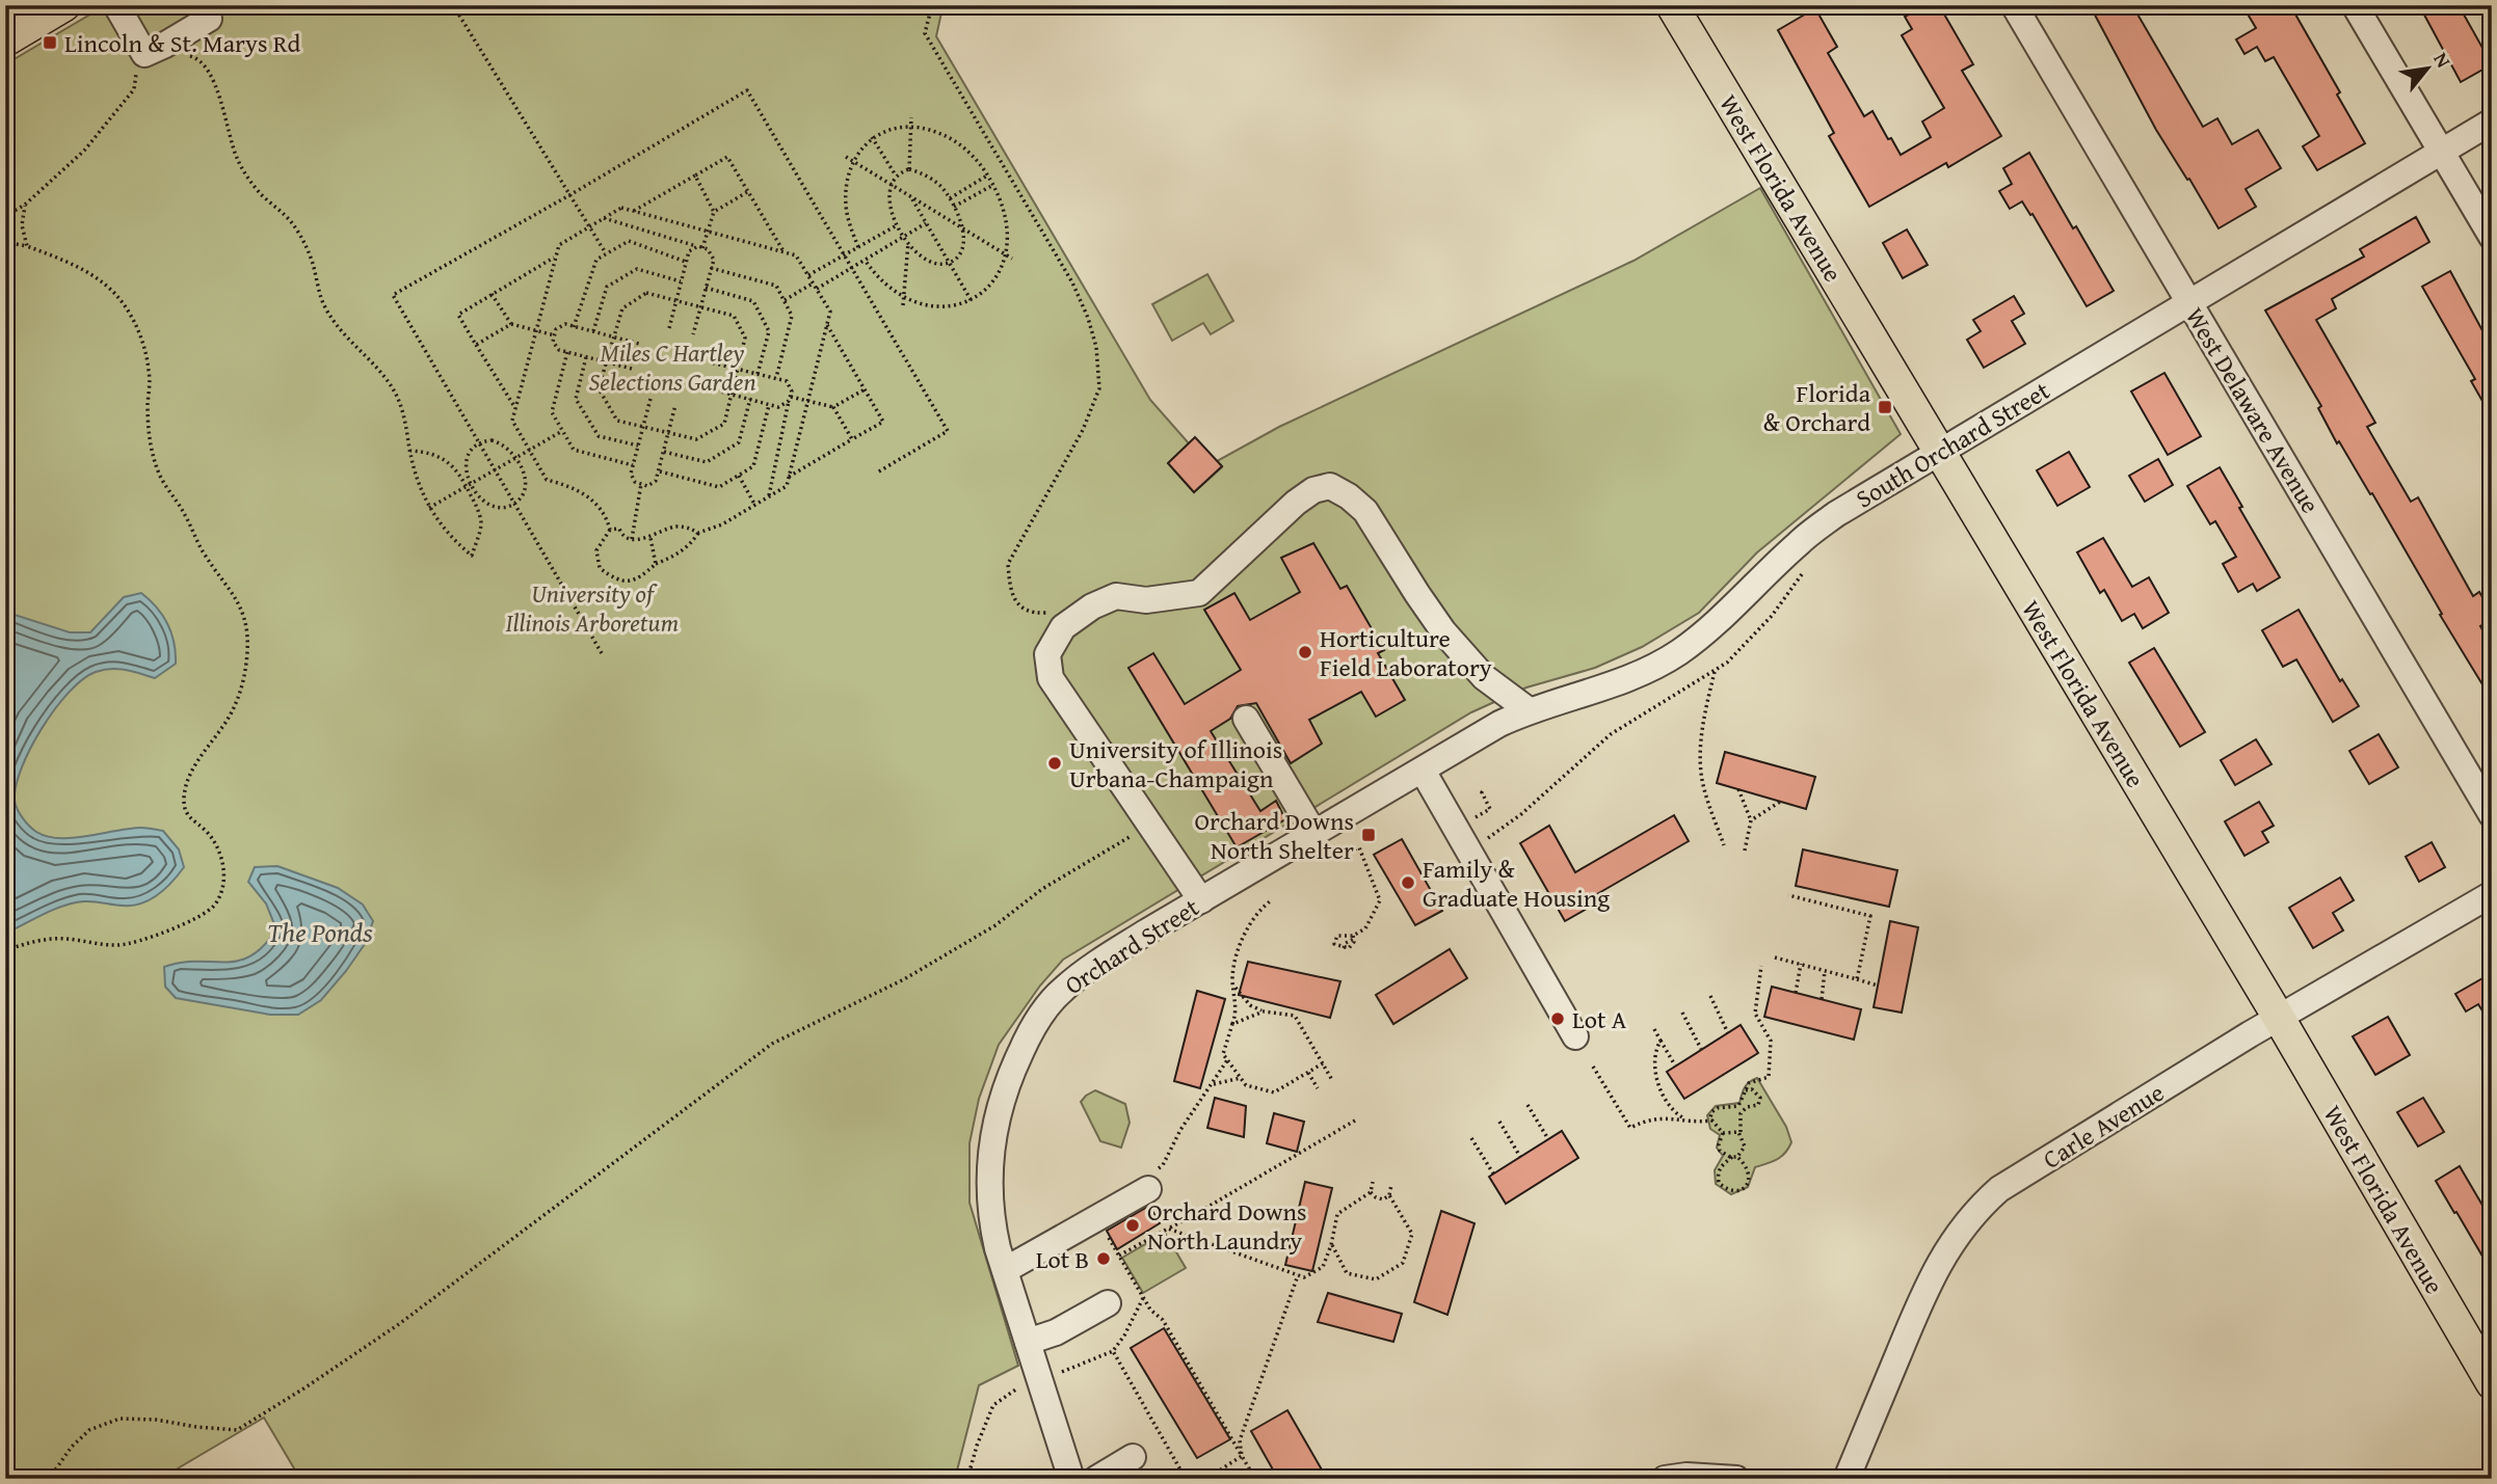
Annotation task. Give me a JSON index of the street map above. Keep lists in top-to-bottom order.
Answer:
{
  "streets": {
    "main road": ["West Florida Avenue"],
    "street": [
      "West Delaware Avenue",
      "South Orchard Street",
      "Orchard Street",
      "Carle Avenue"
    ]
  },
  "crossings": [
    ["West Florida Avenue", "South Orchard Street"],
    ["West Florida Avenue", "Carle Avenue"],
    ["West Delaware Avenue", "South Orchard Street"],
    ["South Orchard Street", "Orchard Street"]
  ],
  "water": ["The Ponds"],
  "parks": ["Miles C Hartley Selections Garden", "University of Illinois Arboretum"],
  "places": {
    "transit": ["Lincoln & St. Marys Rd", "Florida & Orchard", "Orchard Downs North Shelter"],
    "other": [
      "Horticulture Field Laboratory",
      "University of Illinois Urbana-Champaign",
      "Family & Graduate Housing",
      "Lot A",
      "Orchard Downs North Laundry",
      "Lot B"
    ]
  },
  "north": "top right"
}
